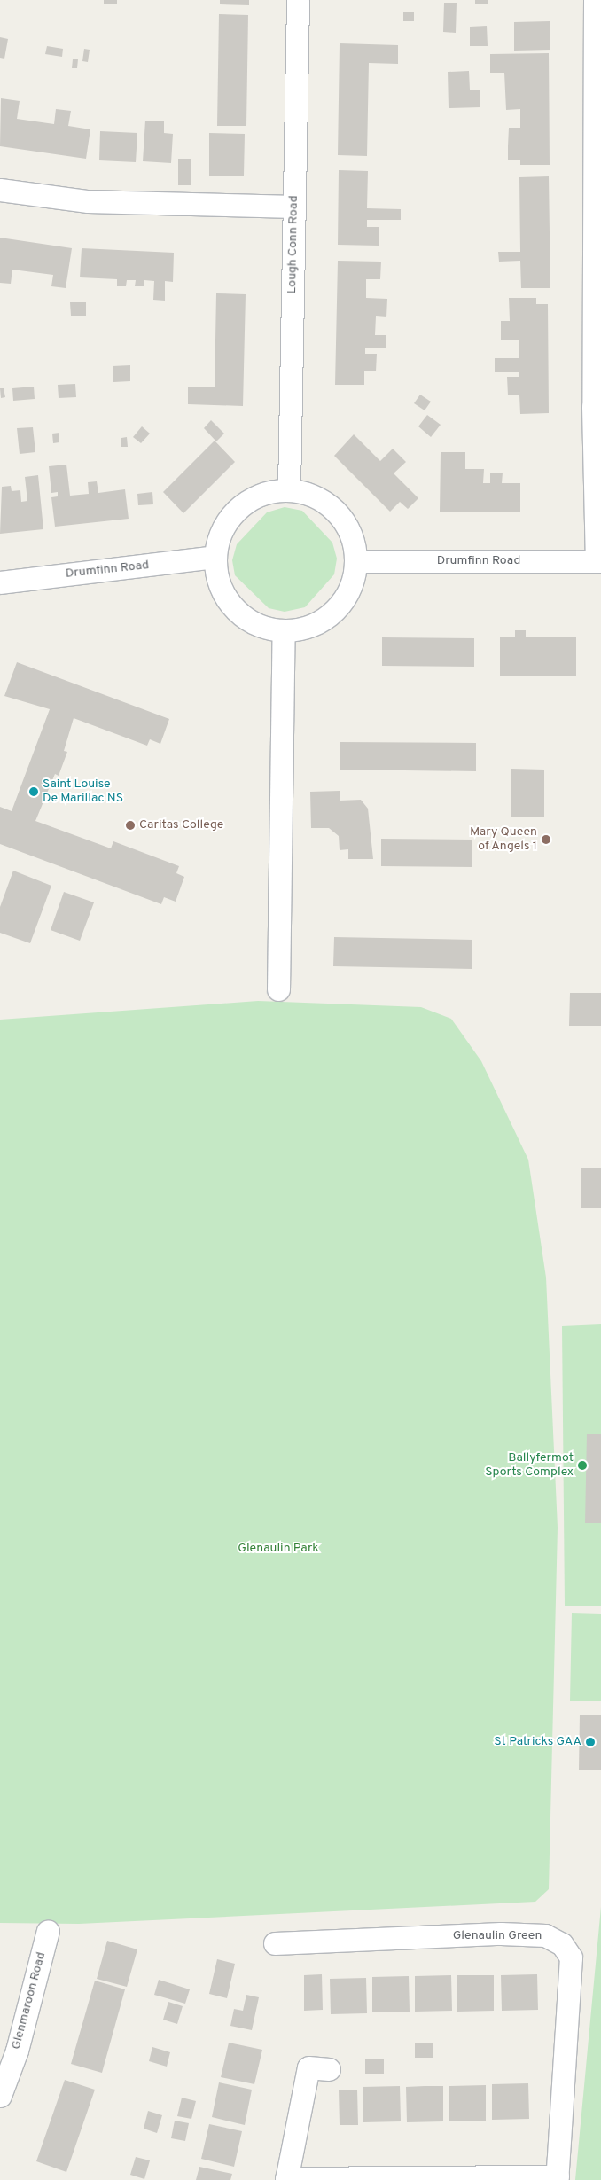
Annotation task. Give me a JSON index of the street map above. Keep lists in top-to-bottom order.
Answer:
{
  "streets": {
    "street": [
      "Lough Conn Road",
      "Drumfinn Road",
      "Glenaulin Green",
      "Glenmaroon Road"
    ]
  },
  "crossings": [
    ["Lough Conn Road", "Drumfinn Road"]
  ],
  "parks": ["Glenaulin Park"],
  "places": [
    "Saint Louise De Marillac NS",
    "Caritas College",
    "Mary Queen of Angels 1",
    "Ballyfermot Sports Complex",
    "St Patricks GAA"
  ]
}
